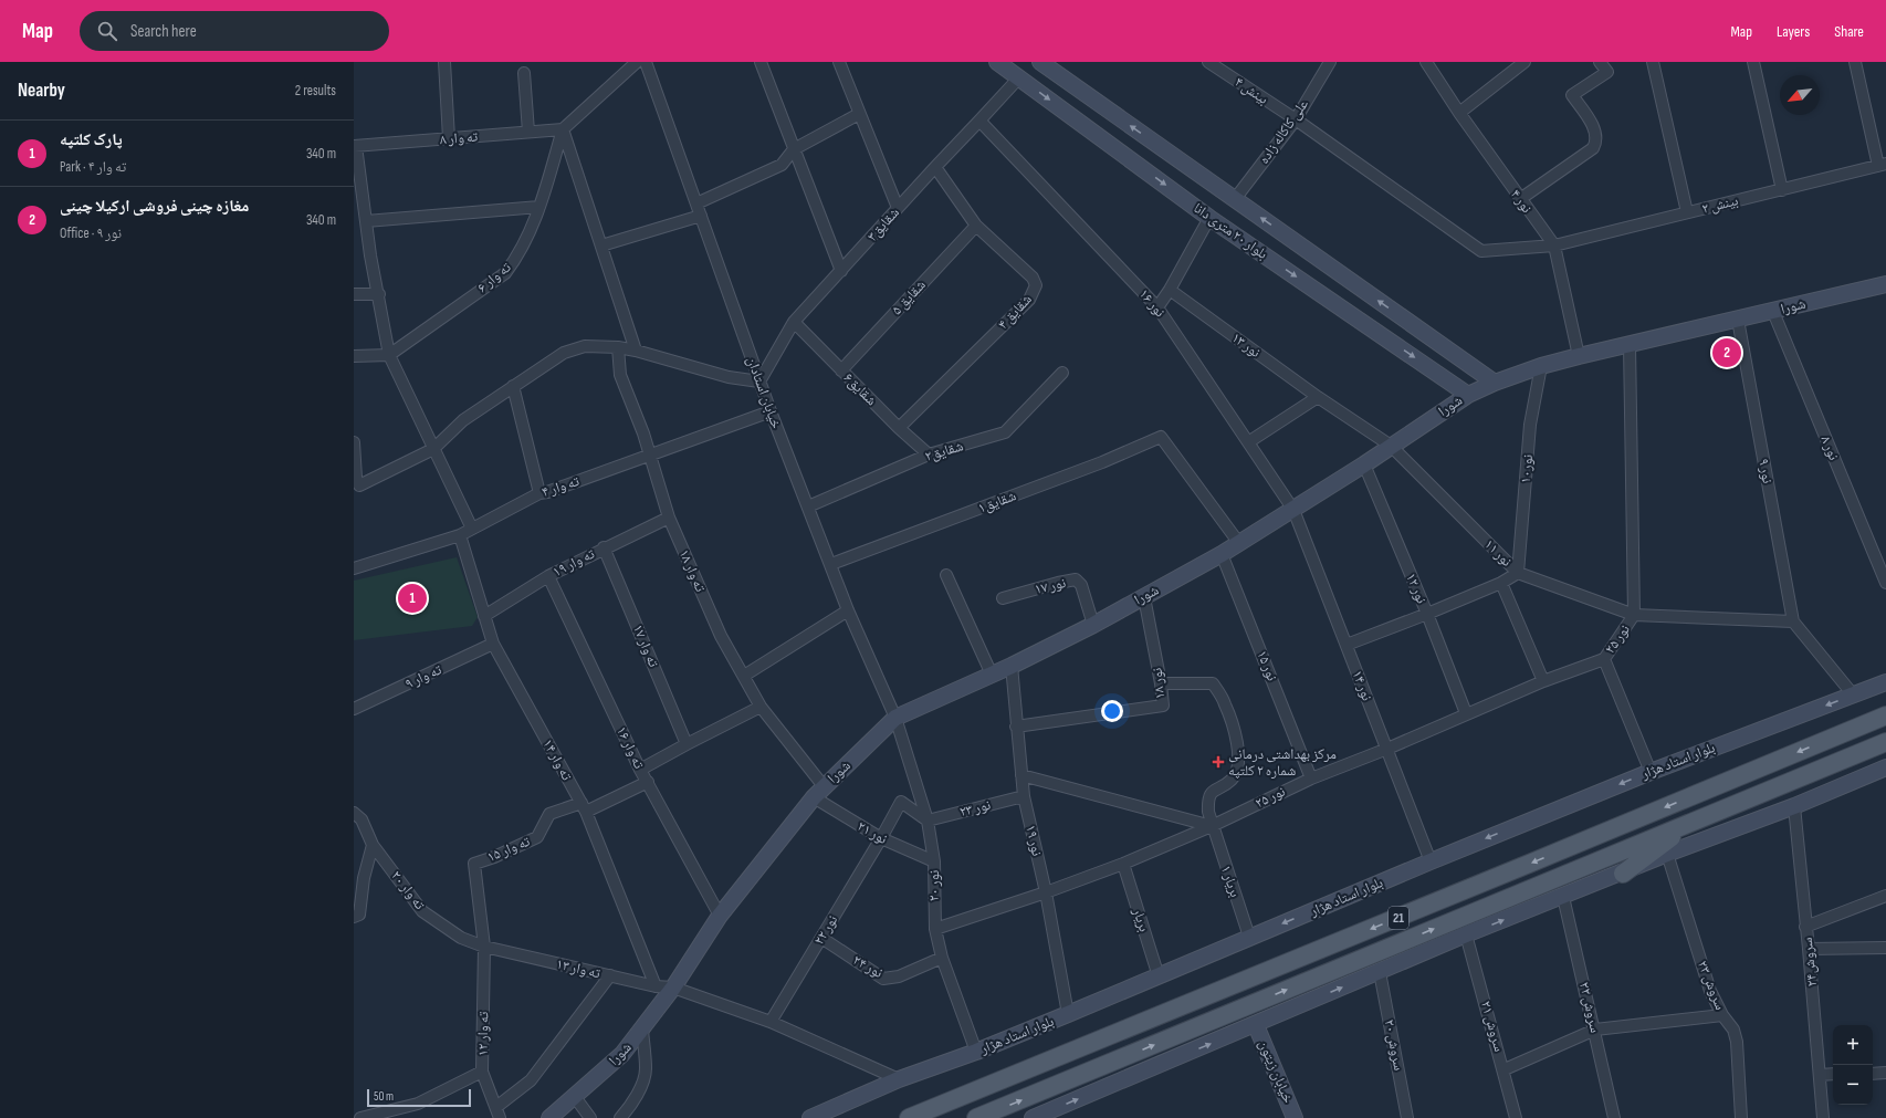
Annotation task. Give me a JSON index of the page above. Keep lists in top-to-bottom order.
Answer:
{
  "streets": {
    "main road": ["21"],
    "street": [
      "بینش ۴",
      "علی کاکاله زاده",
      "ته وار ۸",
      "نور ۴",
      "بینش ۲",
      "شقایق۳",
      "بلوار ۲۰ متری دانا",
      "ته وار ۶",
      "شقایق ۵",
      "نور ۱۶",
      "شورا",
      "شقایق ۴",
      "نور ۱۳",
      "شقایق۶",
      "خیابان استادان",
      "نور ۸",
      "شقایق۲",
      "نور۱۰",
      "نور ۹",
      "ته وار ۴",
      "شقایق۱",
      "نور ۱۱",
      "ته وار ۱۹",
      "ته وار ۱۸",
      "نور ۱۷",
      "نور ۱۲",
      "نور ۲۵",
      "ته وار ۱۷",
      "نور ۱۵",
      "ته وار ۹",
      "نور ۱۸",
      "نور ۱۴",
      "ته وار ۱۶",
      "ته وار ۱۴",
      "بلوار استاد هژار",
      "نور ۲۳",
      "نور ۲۱",
      "نور ۱۹",
      "ته وار ۱۵",
      "بریار ۱",
      "نور ۲۰",
      "ته وار ۲۰",
      "بریار",
      "نور ۲۲",
      "سروش۲۴",
      "نور ۲۴",
      "ته وار ۱۳",
      "سروش ۲۳",
      "سروش ۲۲",
      "سروش ۲۱",
      "ته وار ۱۲",
      "سروش ۲۰",
      "خیابان زیتون"
    ]
  },
  "crossings": [
    ["بینش ۴", "علی کاکاله زاده"],
    ["بینش ۴", "نور ۴"],
    ["بینش ۴", "بینش ۲"],
    ["علی کاکاله زاده", "بلوار ۲۰ متری دانا"],
    ["ته وار ۸", "ته وار ۶"],
    ["نور ۴", "بینش ۲"],
    ["نور ۴", "شورا"],
    ["شقایق۳", "بلوار ۲۰ متری دانا"],
    ["شقایق۳", "نور ۱۶"],
    ["شقایق۳", "شقایق ۴"],
    ["شقایق۳", "شقایق۶"],
    ["شقایق۳", "خیابان استادان"],
    ["بلوار ۲۰ متری دانا", "شورا"],
    ["شقایق ۵", "شقایق ۴"],
    ["شقایق ۵", "شقایق۶"],
    ["نور ۱۶", "شورا"],
    ["نور ۱۶", "نور ۱۴"],
    ["شورا", "نور ۱۳"],
    ["شورا", "خیابان استادان"],
    ["شورا", "نور ۸"],
    ["شورا", "نور۱۰"],
    ["شورا", "نور ۹"],
    ["شورا", "شقایق۱"],
    ["شورا", "نور ۱۱"],
    ["شورا", "ته وار ۱۸"],
    ["شورا", "نور ۱۷"],
    ["شورا", "نور ۱۲"],
    ["شورا", "نور ۱۵"],
    ["شورا", "نور ۱۸"],
    ["شورا", "نور ۱۴"],
    ["شورا", "ته وار ۱۶"],
    ["شورا", "نور ۲۱"],
    ["شورا", "نور ۱۹"],
    ["شورا", "نور ۲۰"],
    ["شورا", "ته وار ۱۳"],
    ["شقایق ۴", "شقایق۶"],
    ["نور ۱۳", "نور ۱۱"],
    ["شقایق۶", "شقایق۲"],
    ["خیابان استادان", "شقایق۲"],
    ["خیابان استادان", "ته وار ۴"],
    ["خیابان استادان", "شقایق۱"],
    ["خیابان استادان", "نور ۲۰"],
    ["نور۱۰", "نور ۱۱"],
    ["نور ۹", "نور ۱۱"],
    ["ته وار ۴", "ته وار ۱۸"],
    ["ته وار ۴", "ته وار ۱۴"],
    ["نور ۱۱", "نور ۲۵"],
    ["ته وار ۱۹", "ته وار ۱۸"],
    ["ته وار ۱۹", "ته وار ۱۷"],
    ["ته وار ۱۹", "ته وار ۱۶"],
    ["ته وار ۱۹", "ته وار ۱۴"],
    ["ته وار ۱۸", "نور ۲۱"],
    ["نور ۱۲", "نور ۲۵"],
    ["نور ۲۵", "نور ۱۵"],
    ["نور ۲۵", "نور ۱۴"],
    ["نور ۲۵", "نور ۱۹"],
    ["نور ۲۵", "بریار ۱"],
    ["نور ۲۵", "نور ۲۰"],
    ["نور ۲۵", "بریار"],
    ["ته وار ۹", "ته وار ۱۴"],
    ["نور ۱۸", "نور ۱۹"],
    ["نور ۱۸", "بریار ۱"],
    ["نور ۱۴", "بلوار استاد هژار"],
    ["ته وار ۱۶", "ته وار ۱۵"],
    ["ته وار ۱۴", "ته وار ۱۵"],
    ["ته وار ۱۴", "ته وار ۱۳"],
    ["بلوار استاد هژار", "نور ۱۹"],
    ["بلوار استاد هژار", "بریار ۱"],
    ["بلوار استاد هژار", "نور ۲۰"],
    ["بلوار استاد هژار", "بریار"],
    ["بلوار استاد هژار", "ته وار ۱۳"],
    ["نور ۲۳", "نور ۱۹"],
    ["نور ۲۳", "نور ۲۰"],
    ["نور ۲۳", "نور ۲۲"],
    ["نور ۲۱", "نور ۲۰"],
    ["نور ۲۱", "نور ۲۲"],
    ["ته وار ۱۵", "ته وار ۱۲"],
    ["نور ۲۰", "نور ۲۲"],
    ["نور ۲۰", "نور ۲۴"],
    ["ته وار ۲۰", "ته وار ۱۳"],
    ["ته وار ۲۰", "ته وار ۱۲"],
    ["نور ۲۲", "نور ۲۴"],
    ["نور ۲۲", "ته وار ۱۳"],
    ["ته وار ۱۳", "ته وار ۱۲"]
  ],
  "places": {
    "health": ["مرکز بهداشتی درمانی شماره ۲ کلتپه"]
  },
  "scale_bar": "50 m",
  "north": "bottom left",
  "page": {
    "header": "Map",
    "search": "Search here",
    "nav": ["Map", "Layers", "Share"],
    "heading": ["Nearby", "2 results"],
    "list": [
      {
        "mark": "1",
        "name": "پارک کلتپه",
        "note": "Park · ته وار ۴",
        "value": "340 m"
      },
      {
        "mark": "2",
        "name": "مغازه چینی فروشی ارکیلا چینی",
        "note": "Office · نور ۹",
        "value": "340 m"
      }
    ],
    "pins": ["2", "1"],
    "map_buttons": ["+", "−"],
    "scale": "50 m"
  }
}
